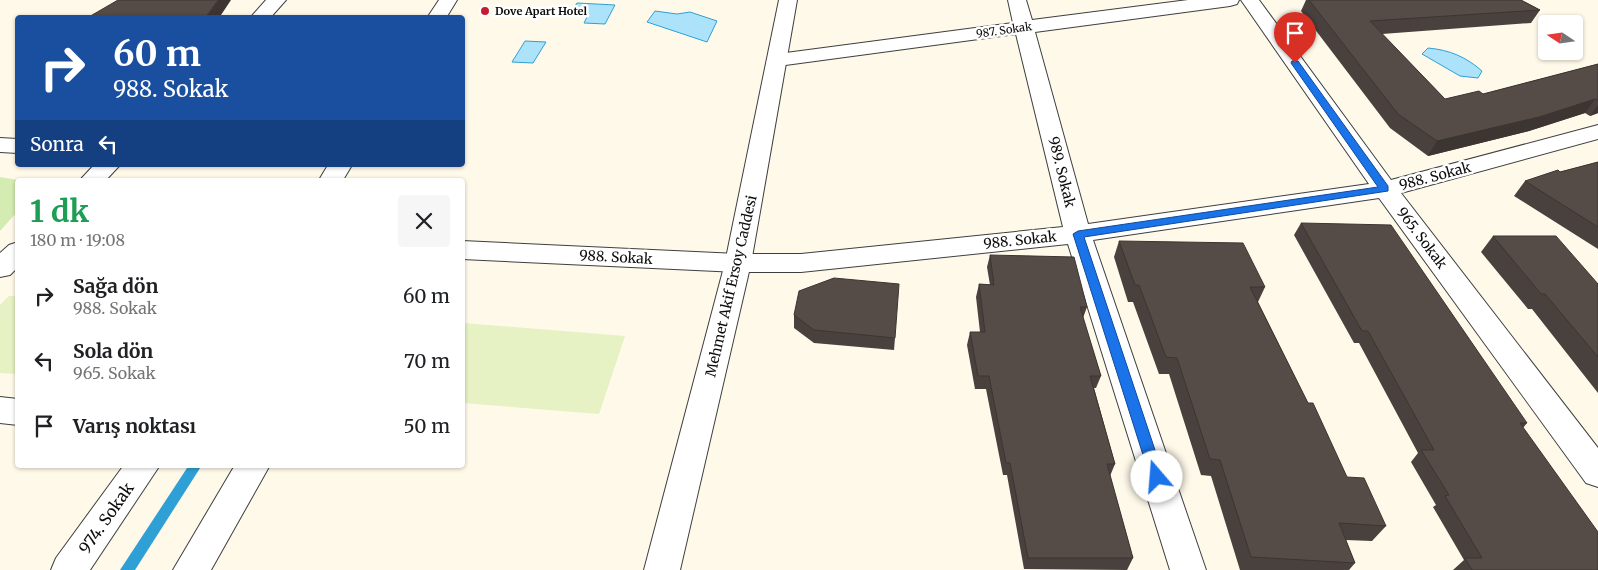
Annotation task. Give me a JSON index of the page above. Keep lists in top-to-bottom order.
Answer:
{
  "streets": {
    "street": [
      "987. Sokak",
      "989. Sokak",
      "988. Sokak",
      "965. Sokak",
      "Mehmet Akif Ersoy Caddesi",
      "974. Sokak"
    ]
  },
  "crossings": [
    ["987. Sokak", "989. Sokak"],
    ["987. Sokak", "Mehmet Akif Ersoy Caddesi"],
    ["989. Sokak", "988. Sokak"],
    ["988. Sokak", "965. Sokak"],
    ["988. Sokak", "Mehmet Akif Ersoy Caddesi"]
  ],
  "places": ["Dove Apart Hotel"],
  "north": "left",
  "page": {
    "turn": ["60 m", "988. Sokak"],
    "then": "Sonra",
    "heading": ["1 dk", "180 m · 19:08"],
    "list": [
      {
        "name": "Sağa dön",
        "note": "988. Sokak",
        "value": "60 m"
      },
      {
        "name": "Sola dön",
        "note": "965. Sokak",
        "value": "70 m"
      },
      {
        "name": "Varış noktası",
        "value": "50 m"
      }
    ]
  }
}
